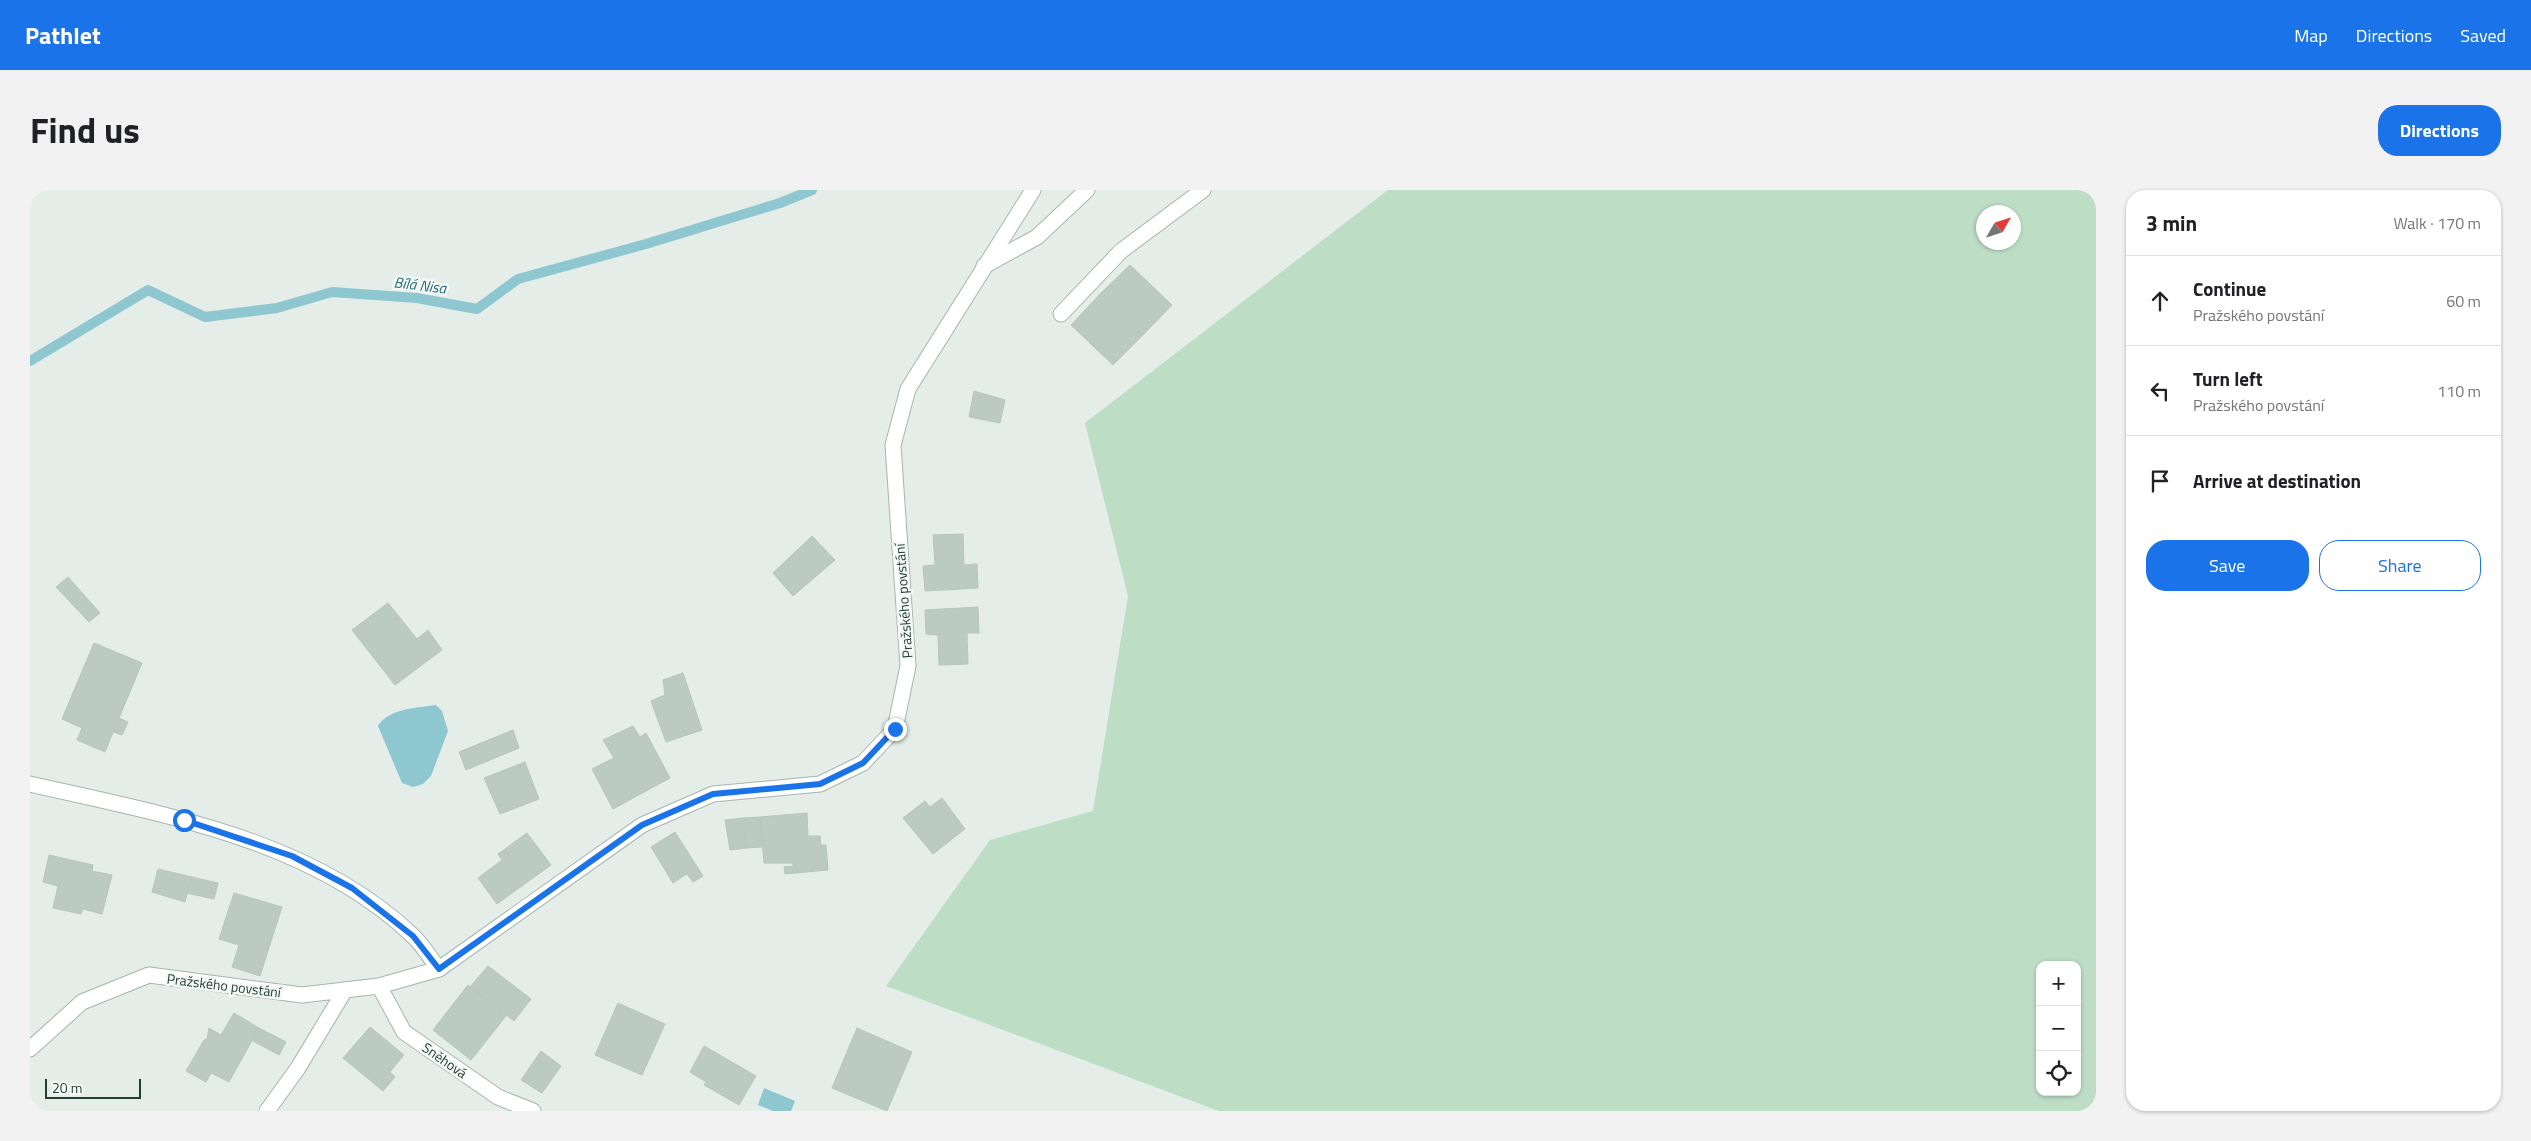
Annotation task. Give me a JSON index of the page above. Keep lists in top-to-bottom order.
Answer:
{
  "streets": {
    "street": ["Pražského povstání", "Sněhová"]
  },
  "crossings": [
    ["Pražského povstání", "Sněhová"]
  ],
  "water": ["Bílá Nisa"],
  "scale_bar": "20 m",
  "north": "top right",
  "page": {
    "header": "Pathlet",
    "nav": ["Map", "Directions", "Saved"],
    "title": "Find us",
    "buttons": [
      "Directions",
      ["Save", "Share"]
    ],
    "heading": ["3 min", "Walk · 170 m"],
    "list": [
      ["Continue", "Pražského povstání", "60 m"],
      ["Turn left", "Pražského povstání", "110 m"],
      "Arrive at destination"
    ],
    "map_buttons": ["+", "−"],
    "scale": "20 m"
  }
}
